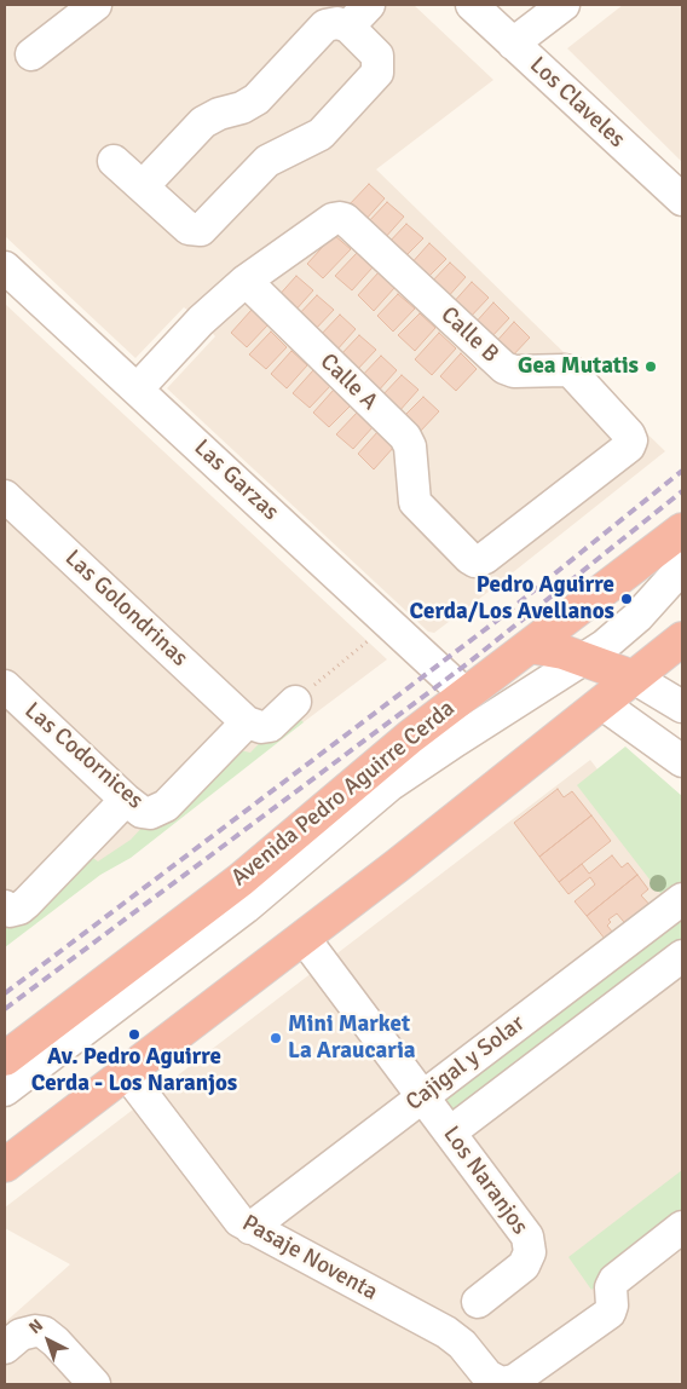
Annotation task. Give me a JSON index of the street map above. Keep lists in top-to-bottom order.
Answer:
{
  "streets": {
    "highway": ["Avenida Pedro Aguirre Cerda"],
    "street": [
      "Los Claveles",
      "Calle B",
      "Calle A",
      "Las Garzas",
      "Las Golondrinas",
      "Las Codornices",
      "Cajigal y Solar",
      "Los Naranjos",
      "Pasaje Noventa"
    ]
  },
  "crossings": [
    ["Calle B", "Calle A"],
    ["Las Garzas", "Avenida Pedro Aguirre Cerda"],
    ["Las Golondrinas", "Las Codornices"],
    ["Cajigal y Solar", "Los Naranjos"],
    ["Cajigal y Solar", "Pasaje Noventa"]
  ],
  "places": [
    "Gea Mutatis",
    "Pedro Aguirre Cerda/Los Avellanos",
    "Av. Pedro Aguirre Cerda - Los Naranjos",
    "Mini Market La Araucaria"
  ],
  "north": "top left"
}
